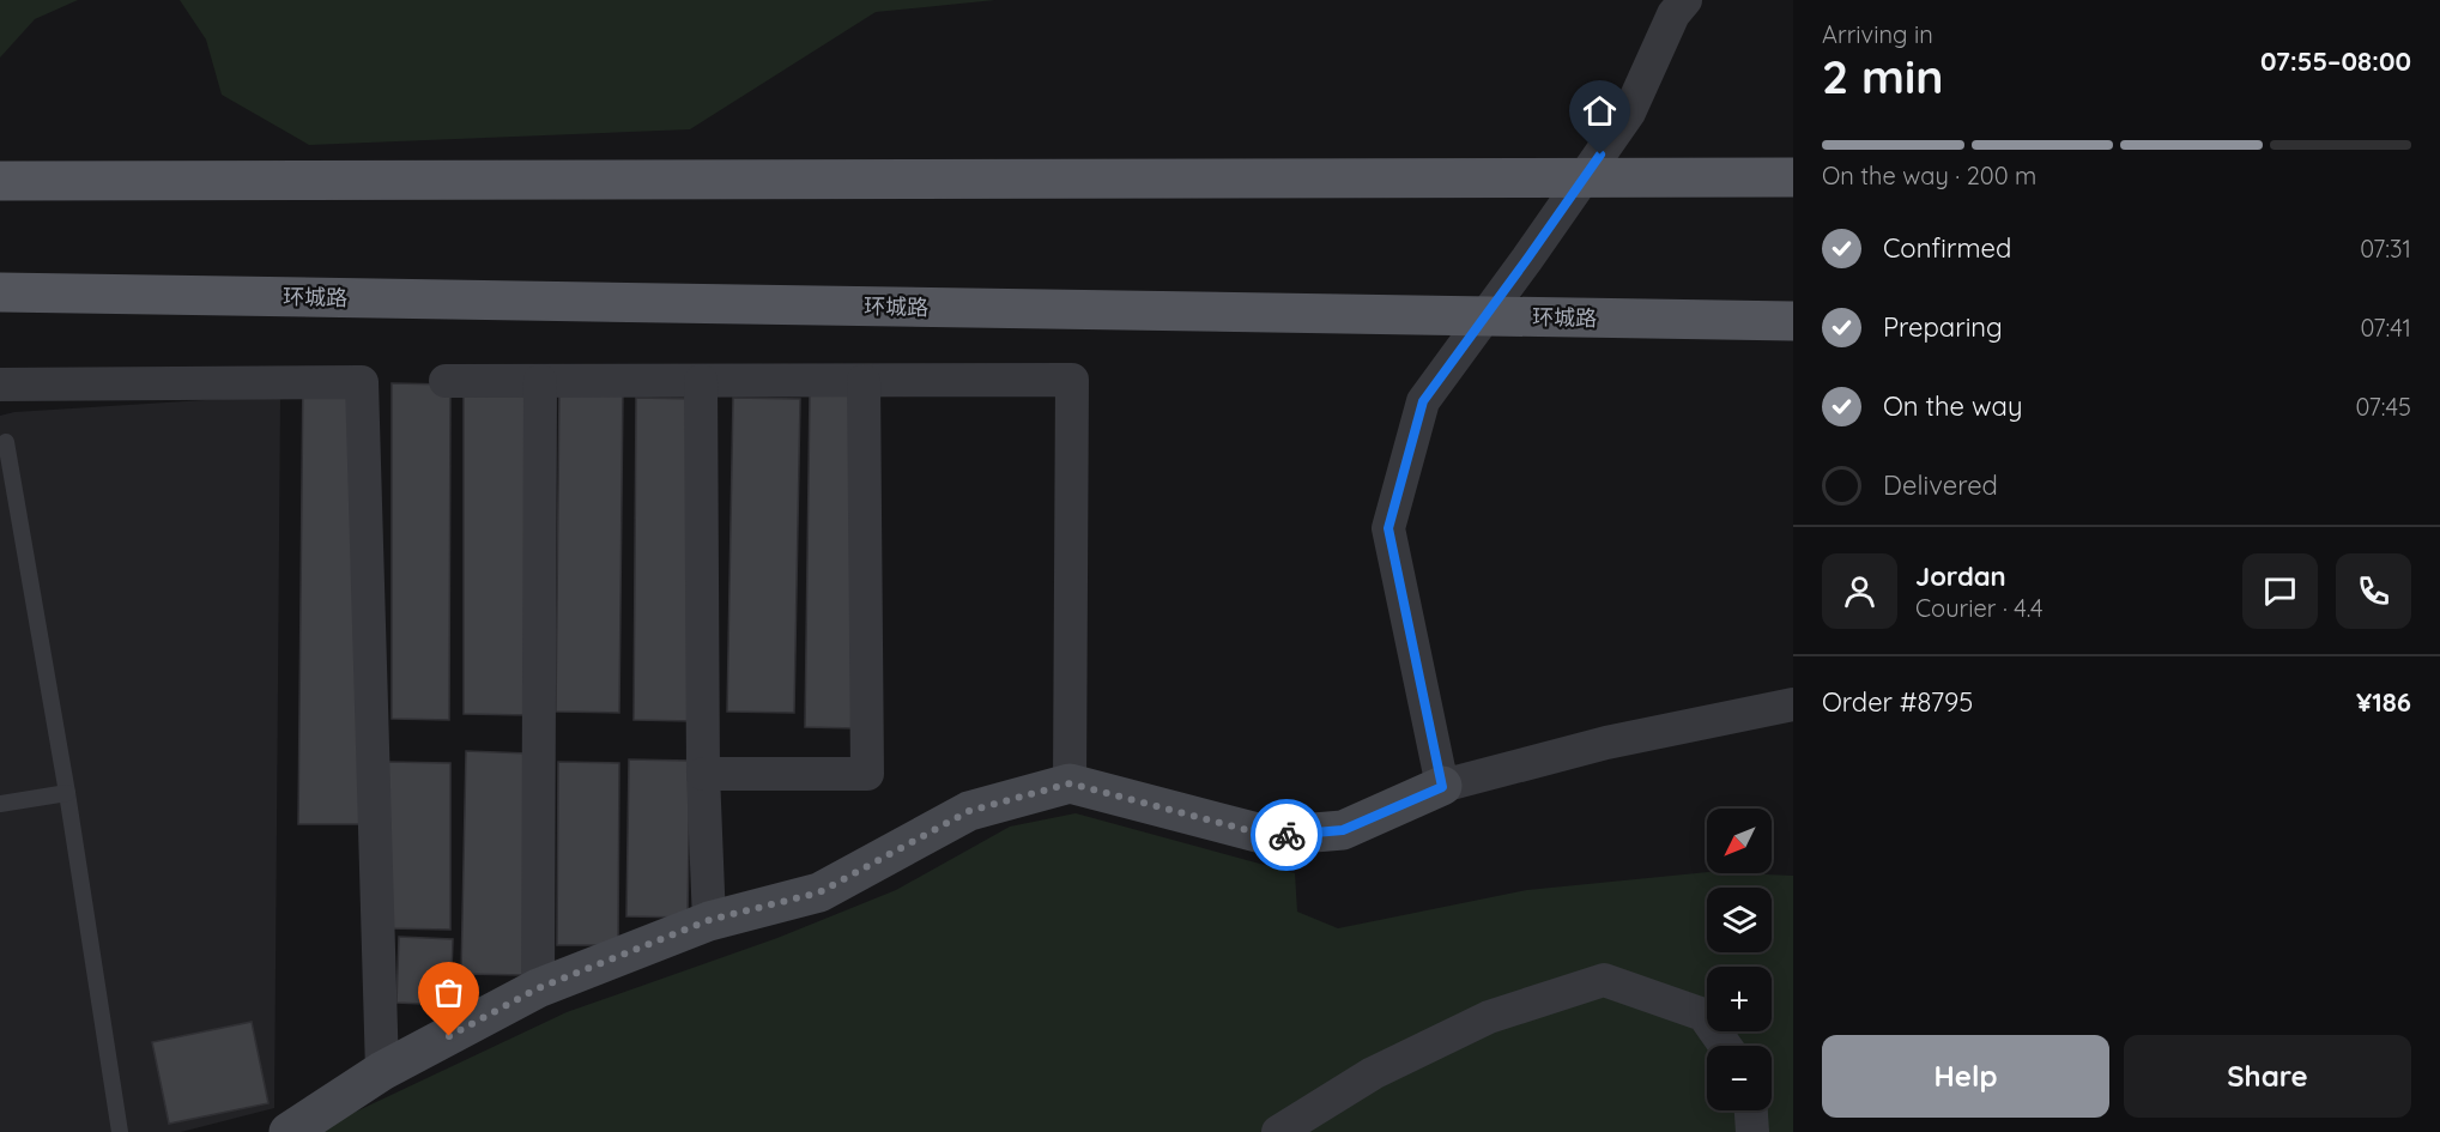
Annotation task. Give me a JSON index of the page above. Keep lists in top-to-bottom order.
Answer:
{
  "streets": {
    "main road": ["环城路"]
  },
  "north": "bottom left",
  "page": {
    "heading": ["2 min", "Arriving in", "07:55–08:00"],
    "panel": [
      "Jordan",
      "Courier · 4.4",
      "Order #8795",
      "¥186"
    ],
    "bar": "On the way · 200 m",
    "list": [
      ["Confirmed", "07:31"],
      ["Preparing", "07:41"],
      ["On the way", "07:45"],
      "Delivered"
    ],
    "map_buttons": ["+", "−"],
    "buttons": ["Help", "Share"]
  }
}
